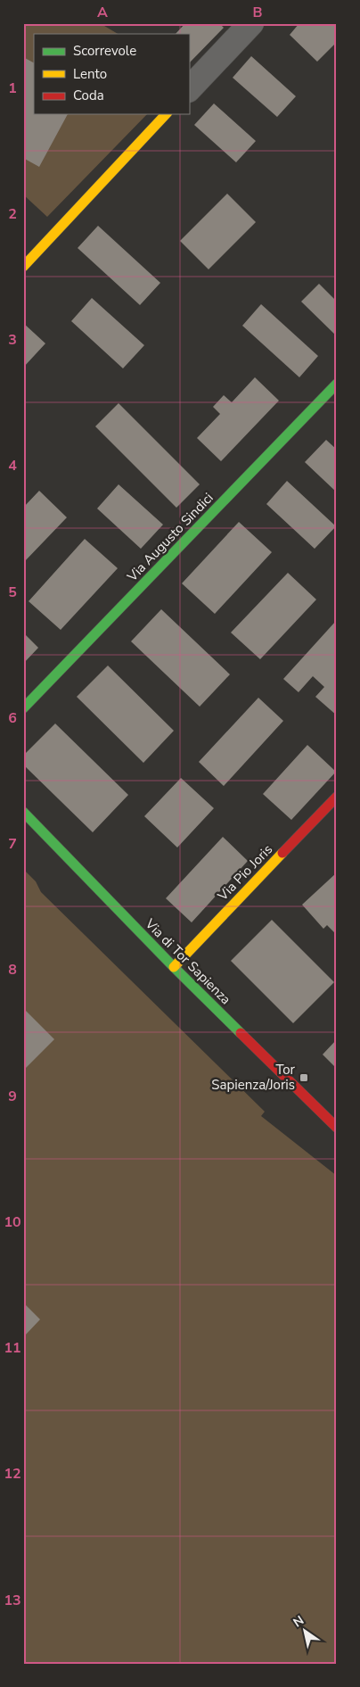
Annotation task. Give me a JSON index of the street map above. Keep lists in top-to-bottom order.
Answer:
{
  "streets": {
    "street": ["Via Augusto Sindici", "Via Pio Joris", "Via di Tor Sapienza"]
  },
  "crossings": [
    ["Via Pio Joris", "Via di Tor Sapienza"]
  ],
  "places": {
    "transit": ["Tor Sapienza/Joris"]
  },
  "legend": ["Scorrevole", "Lento", "Coda"],
  "north": "top left",
  "grid": {
    "columns": ["A", "B"],
    "rows": [
      "1",
      "2",
      "3",
      "4",
      "5",
      "6",
      "7",
      "8",
      "9",
      "10",
      "11",
      "12",
      "13"
    ]
  }
}
